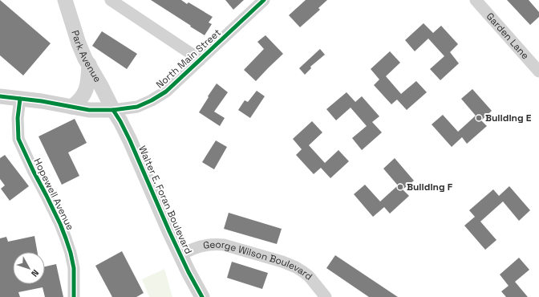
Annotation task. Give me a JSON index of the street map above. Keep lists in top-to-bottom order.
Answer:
{
  "streets": {
    "street": [
      "Garden Lane",
      "Park Avenue",
      "North Main Street",
      "Hopewell Avenue",
      "Walter E. Foran Boulevard",
      "George Wilson Boulevard"
    ]
  },
  "crossings": [
    ["Park Avenue", "North Main Street"],
    ["Park Avenue", "Walter E. Foran Boulevard"],
    ["North Main Street", "Hopewell Avenue"],
    ["North Main Street", "Walter E. Foran Boulevard"],
    ["Walter E. Foran Boulevard", "George Wilson Boulevard"]
  ],
  "places": ["Building E", "Building F"],
  "north": "bottom right"
}
